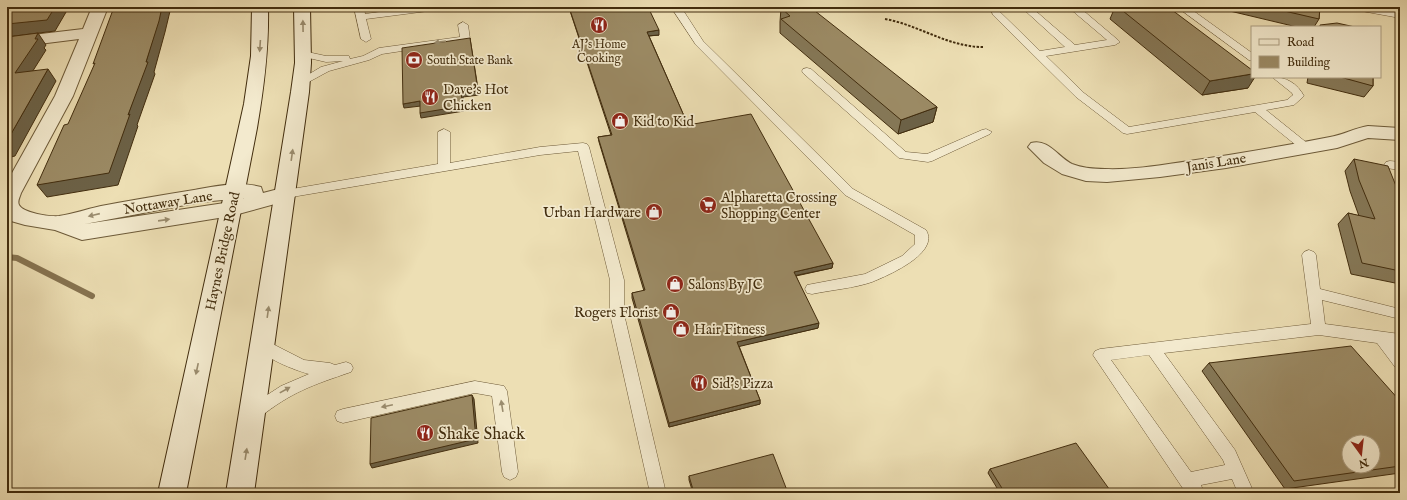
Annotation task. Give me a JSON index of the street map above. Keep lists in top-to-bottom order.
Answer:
{
  "streets": {
    "main road": ["Janis Lane", "Nottaway Lane", "Haynes Bridge Road"]
  },
  "crossings": [
    ["Nottaway Lane", "Haynes Bridge Road"]
  ],
  "places": {
    "restaurant": [
      "AJ's Home Cooking",
      "Dave's Hot Chicken",
      "Sid’s Pizza",
      "Shake Shack"
    ],
    "bank": ["South State Bank"],
    "shop": [
      "Kid to Kid",
      "Urban Hardware",
      "Salons By JC",
      "Rogers Florist",
      "Hair Fitness"
    ],
    "supermarket": ["Alpharetta Crossing Shopping Center"]
  },
  "legend": ["Road", "Building"],
  "north": "bottom"
}
